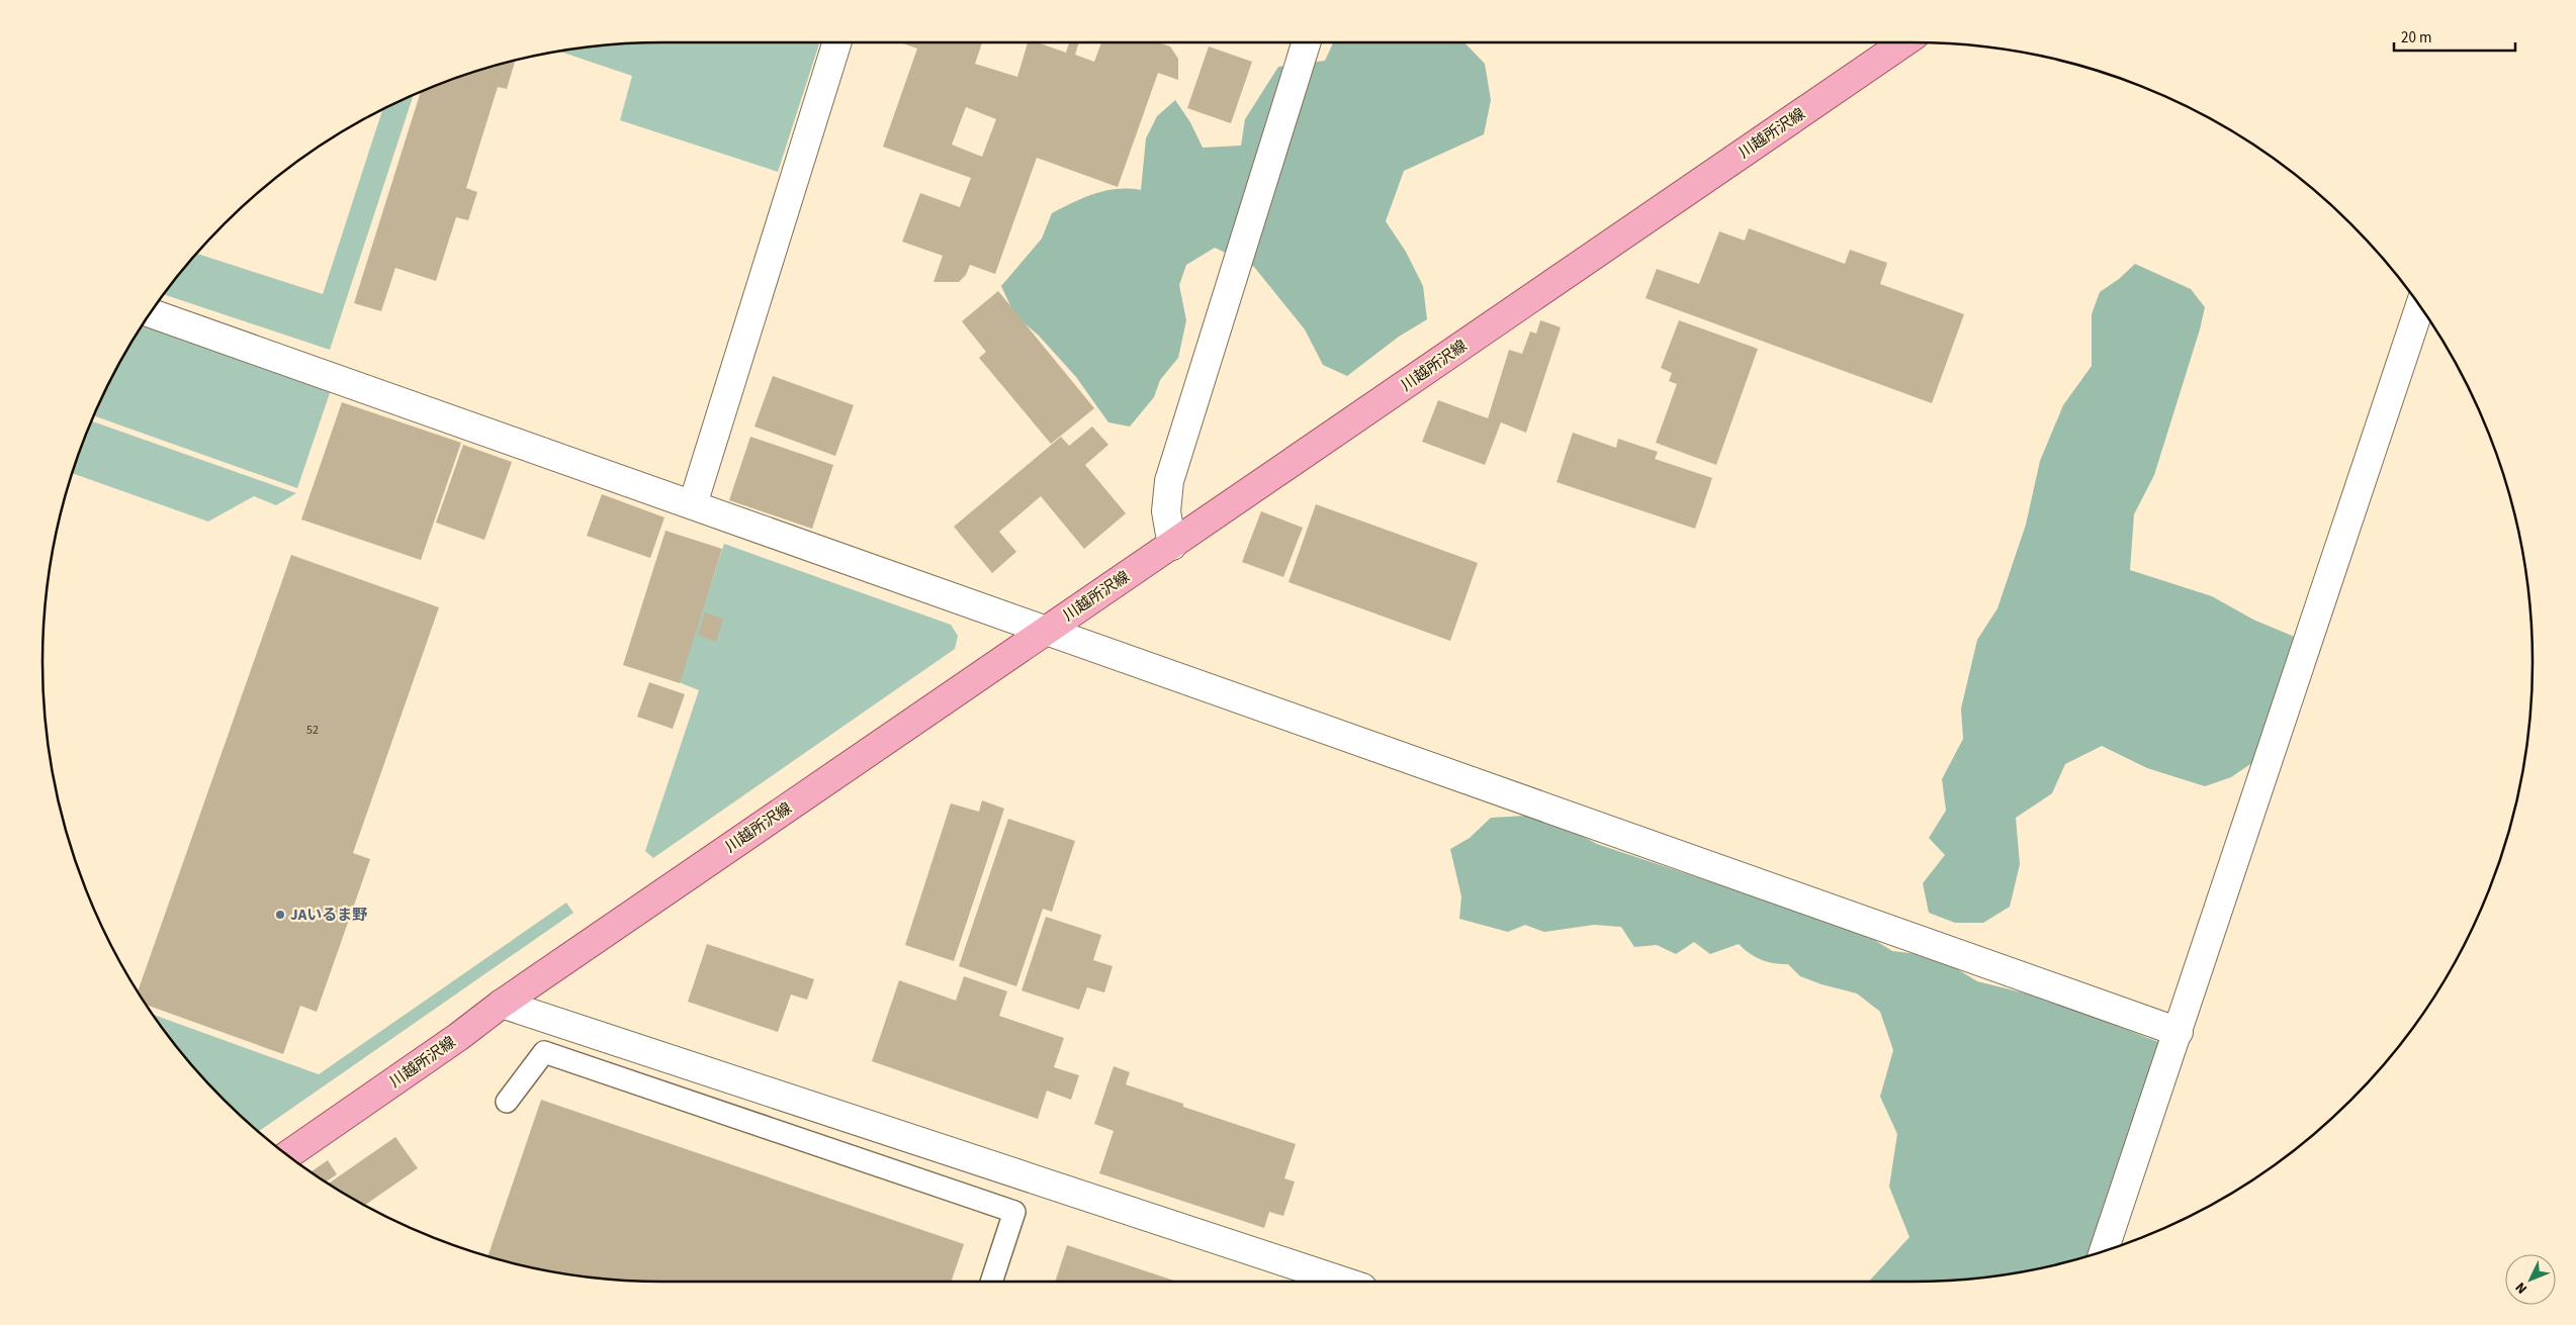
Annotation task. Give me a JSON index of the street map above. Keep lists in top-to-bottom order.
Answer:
{
  "streets": {
    "main road": ["川越所沢線"]
  },
  "places": ["JAいるま野"],
  "house_numbers": ["52"],
  "scale_bar": "20 m",
  "north": "bottom left"
}
